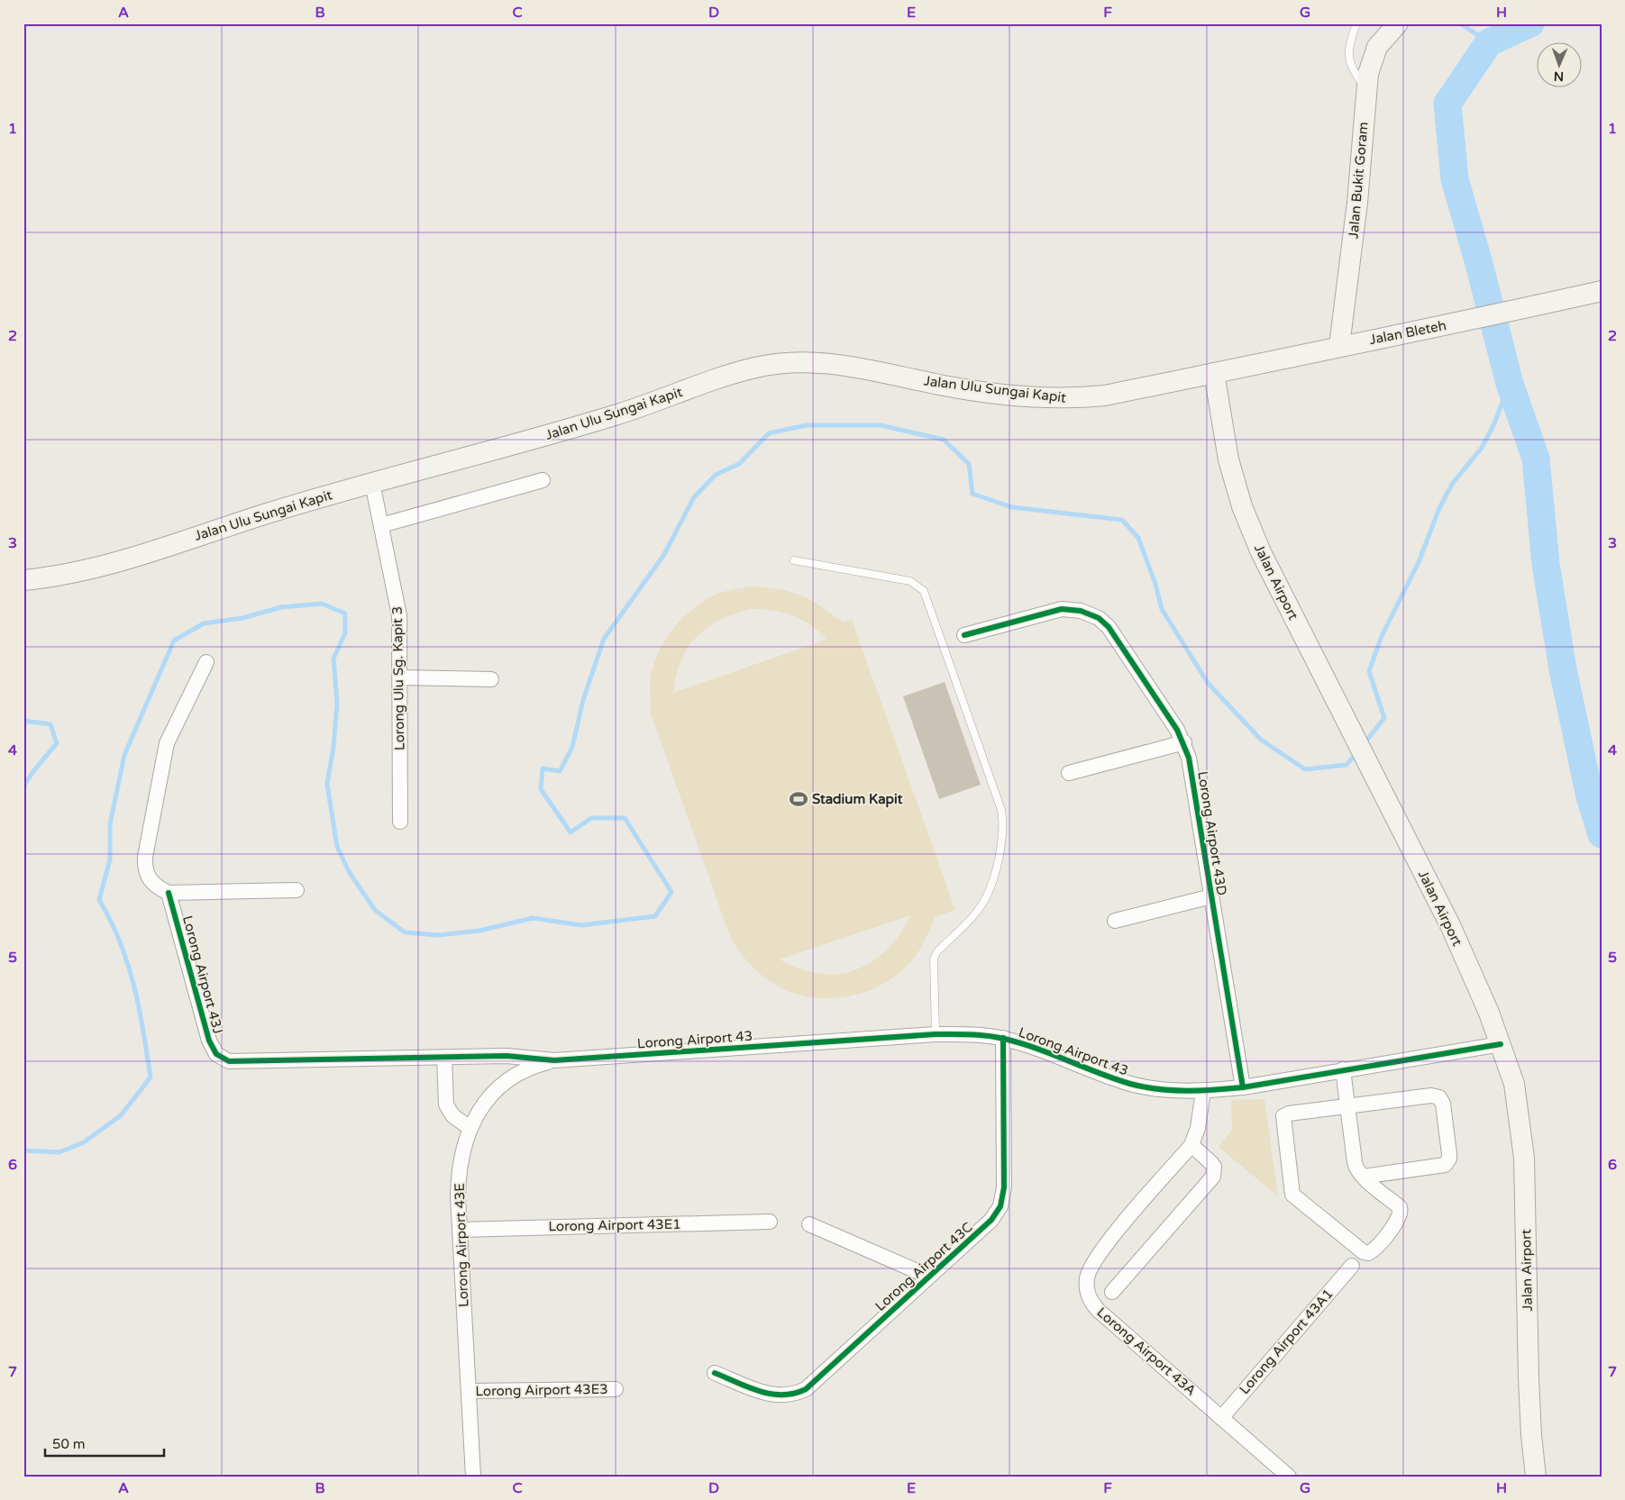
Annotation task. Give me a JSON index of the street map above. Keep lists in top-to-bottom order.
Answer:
{
  "streets": {
    "main road": [
      "Jalan Bukit Goram",
      "Jalan Bleteh",
      "Jalan Ulu Sungai Kapit",
      "Jalan Airport"
    ],
    "street": [
      "Lorong Ulu Sg. Kapit 3",
      "Lorong Airport 43D",
      "Lorong Airport 43J",
      "Lorong Airport 43",
      "Lorong Airport 43E1",
      "Lorong Airport 43E",
      "Lorong Airport 43C",
      "Lorong Airport 43A1",
      "Lorong Airport 43A",
      "Lorong Airport 43E3"
    ]
  },
  "crossings": [
    ["Jalan Bukit Goram", "Jalan Bleteh"],
    ["Jalan Bleteh", "Jalan Ulu Sungai Kapit"],
    ["Jalan Bleteh", "Jalan Airport"],
    ["Jalan Ulu Sungai Kapit", "Jalan Airport"],
    ["Jalan Ulu Sungai Kapit", "Lorong Ulu Sg. Kapit 3"],
    ["Jalan Airport", "Lorong Airport 43"],
    ["Lorong Airport 43D", "Lorong Airport 43"],
    ["Lorong Airport 43", "Lorong Airport 43E"],
    ["Lorong Airport 43", "Lorong Airport 43C"],
    ["Lorong Airport 43", "Lorong Airport 43A"],
    ["Lorong Airport 43E1", "Lorong Airport 43E"],
    ["Lorong Airport 43E", "Lorong Airport 43E3"],
    ["Lorong Airport 43A1", "Lorong Airport 43A"]
  ],
  "places": {
    "sports": ["Stadium Kapit"]
  },
  "scale_bar": "50 m",
  "north": "bottom",
  "grid": {
    "columns": [
      "A",
      "B",
      "C",
      "D",
      "E",
      "F",
      "G",
      "H"
    ],
    "rows": [
      "1",
      "2",
      "3",
      "4",
      "5",
      "6",
      "7"
    ]
  }
}
